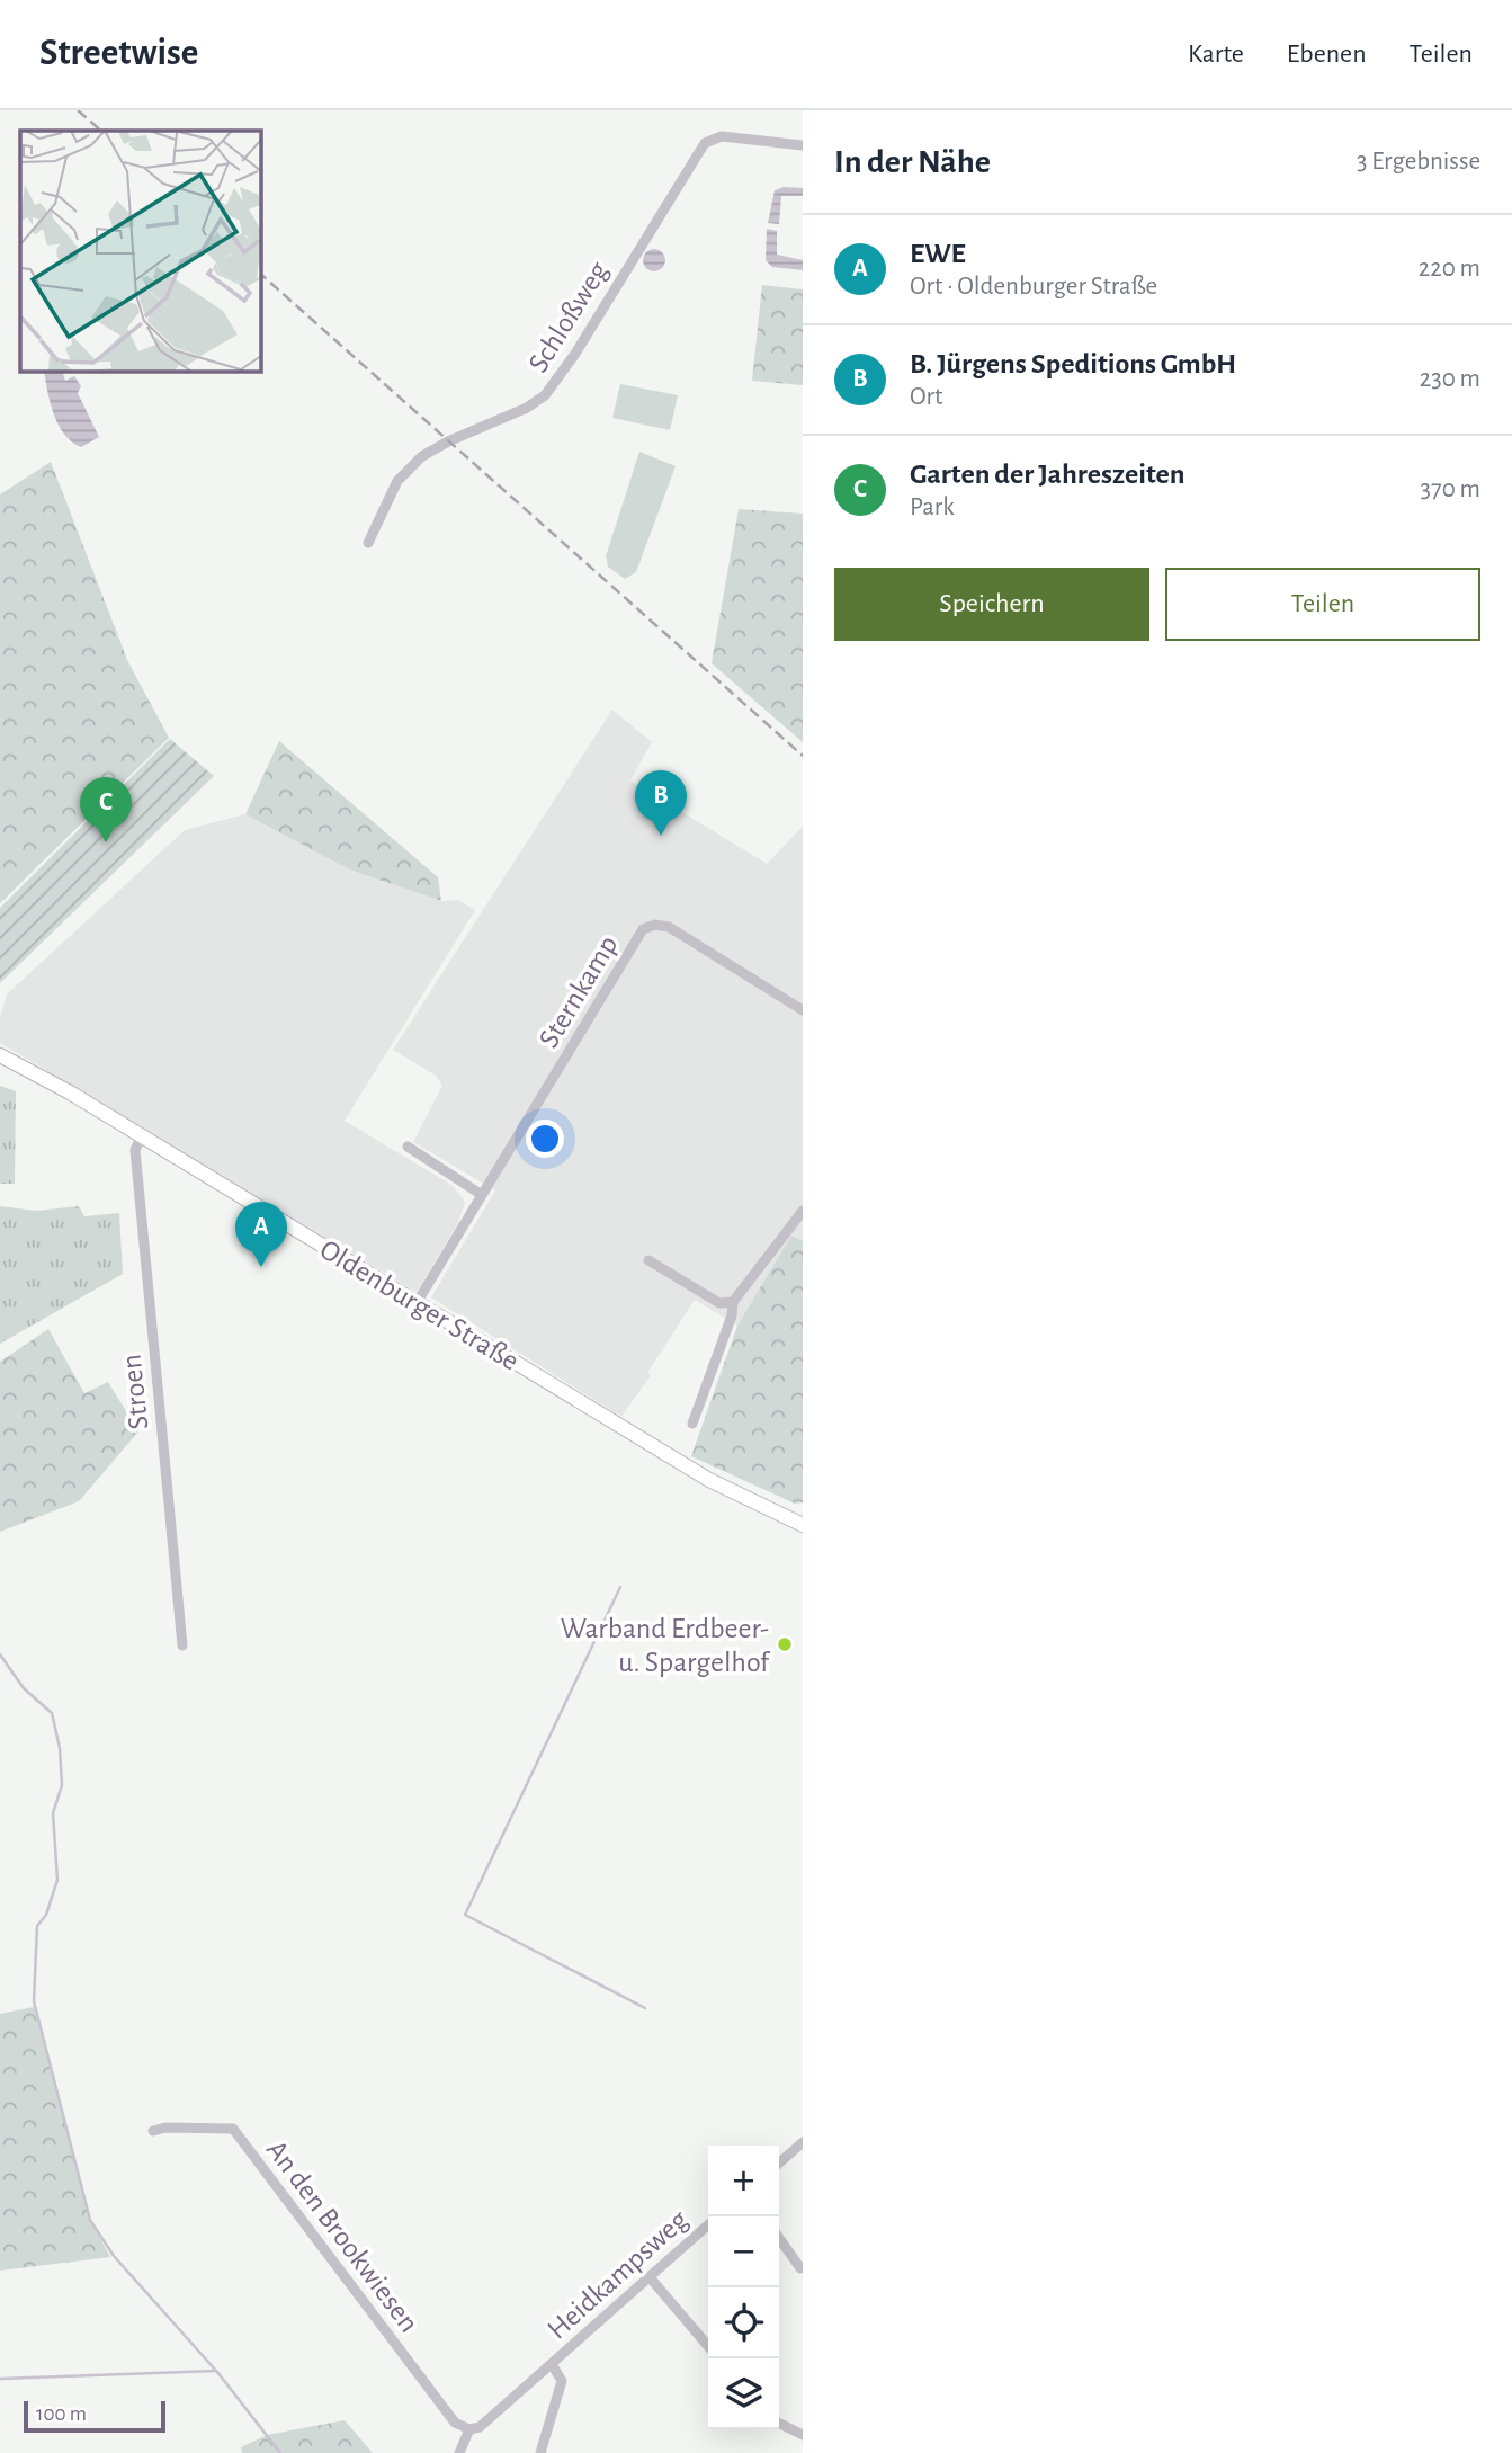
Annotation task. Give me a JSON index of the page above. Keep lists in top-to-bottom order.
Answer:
{
  "streets": {
    "main road": ["Oldenburger Straße"],
    "street": [
      "Schloßweg",
      "Sternkamp",
      "Stroen",
      "An den Brookwiesen",
      "Heidkampsweg"
    ]
  },
  "crossings": [
    ["Sternkamp", "Oldenburger Straße"],
    ["Oldenburger Straße", "Stroen"],
    ["An den Brookwiesen", "Heidkampsweg"]
  ],
  "places": ["Warband Erdbeer- u. Spargelhof"],
  "scale_bar": "100 m",
  "page": {
    "header": "Streetwise",
    "nav": ["Karte", "Ebenen", "Teilen"],
    "heading": ["In der Nähe", "3 Ergebnisse"],
    "list": [
      {
        "mark": "A",
        "name": "EWE",
        "note": "Ort · Oldenburger Straße",
        "value": "220 m"
      },
      {
        "mark": "B",
        "name": "B. Jürgens Speditions GmbH",
        "note": "Ort",
        "value": "230 m"
      },
      {
        "mark": "C",
        "name": "Garten der Jahreszeiten",
        "note": "Park",
        "value": "370 m"
      }
    ],
    "buttons": ["Speichern", "Teilen"],
    "pins": ["B", "C", "A"],
    "map_buttons": ["+", "−"],
    "scale": "100 m"
  }
}
